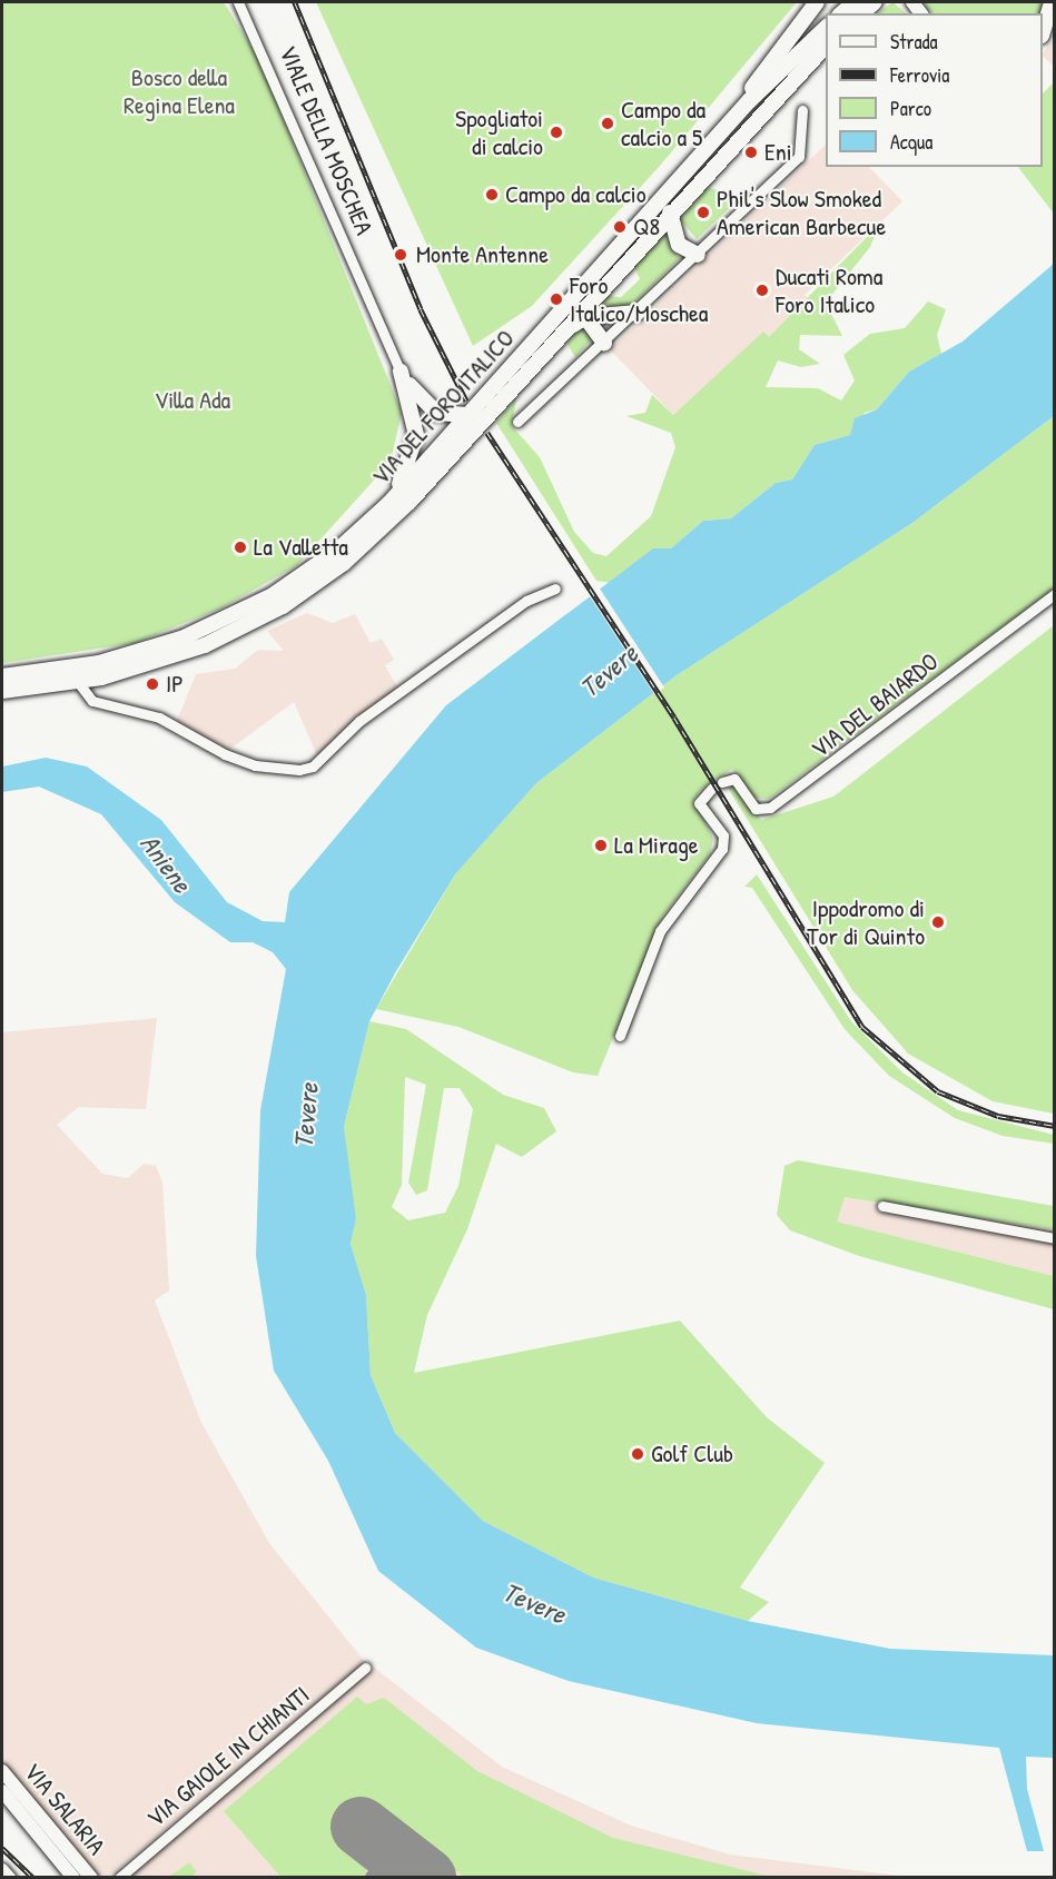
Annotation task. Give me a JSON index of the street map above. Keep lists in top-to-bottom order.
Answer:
{
  "streets": {
    "highway": ["VIA DEL FORO ITALICO"],
    "main road": ["VIA SALARIA"],
    "street": ["VIALE DELLA MOSCHEA", "VIA DEL BAIARDO", "VIA GAIOLE IN CHIANTI"]
  },
  "water": ["Tevere", "Aniene"],
  "parks": ["Bosco della Regina Elena", "Villa Ada"],
  "places": [
    "Campo da calcio a 5",
    "Spogliatoi di calcio",
    "Eni",
    "Campo da calcio",
    "Phil's Slow Smoked American Barbecue",
    "Q8",
    "Monte Antenne",
    "Ducati Roma Foro Italico",
    "Foro Italico/Moschea",
    "La Valletta",
    "IP",
    "La Mirage",
    "Ippodromo di Tor di Quinto",
    "Golf Club"
  ],
  "legend": [
    "Strada",
    "Ferrovia",
    "Parco",
    "Acqua"
  ]
}
